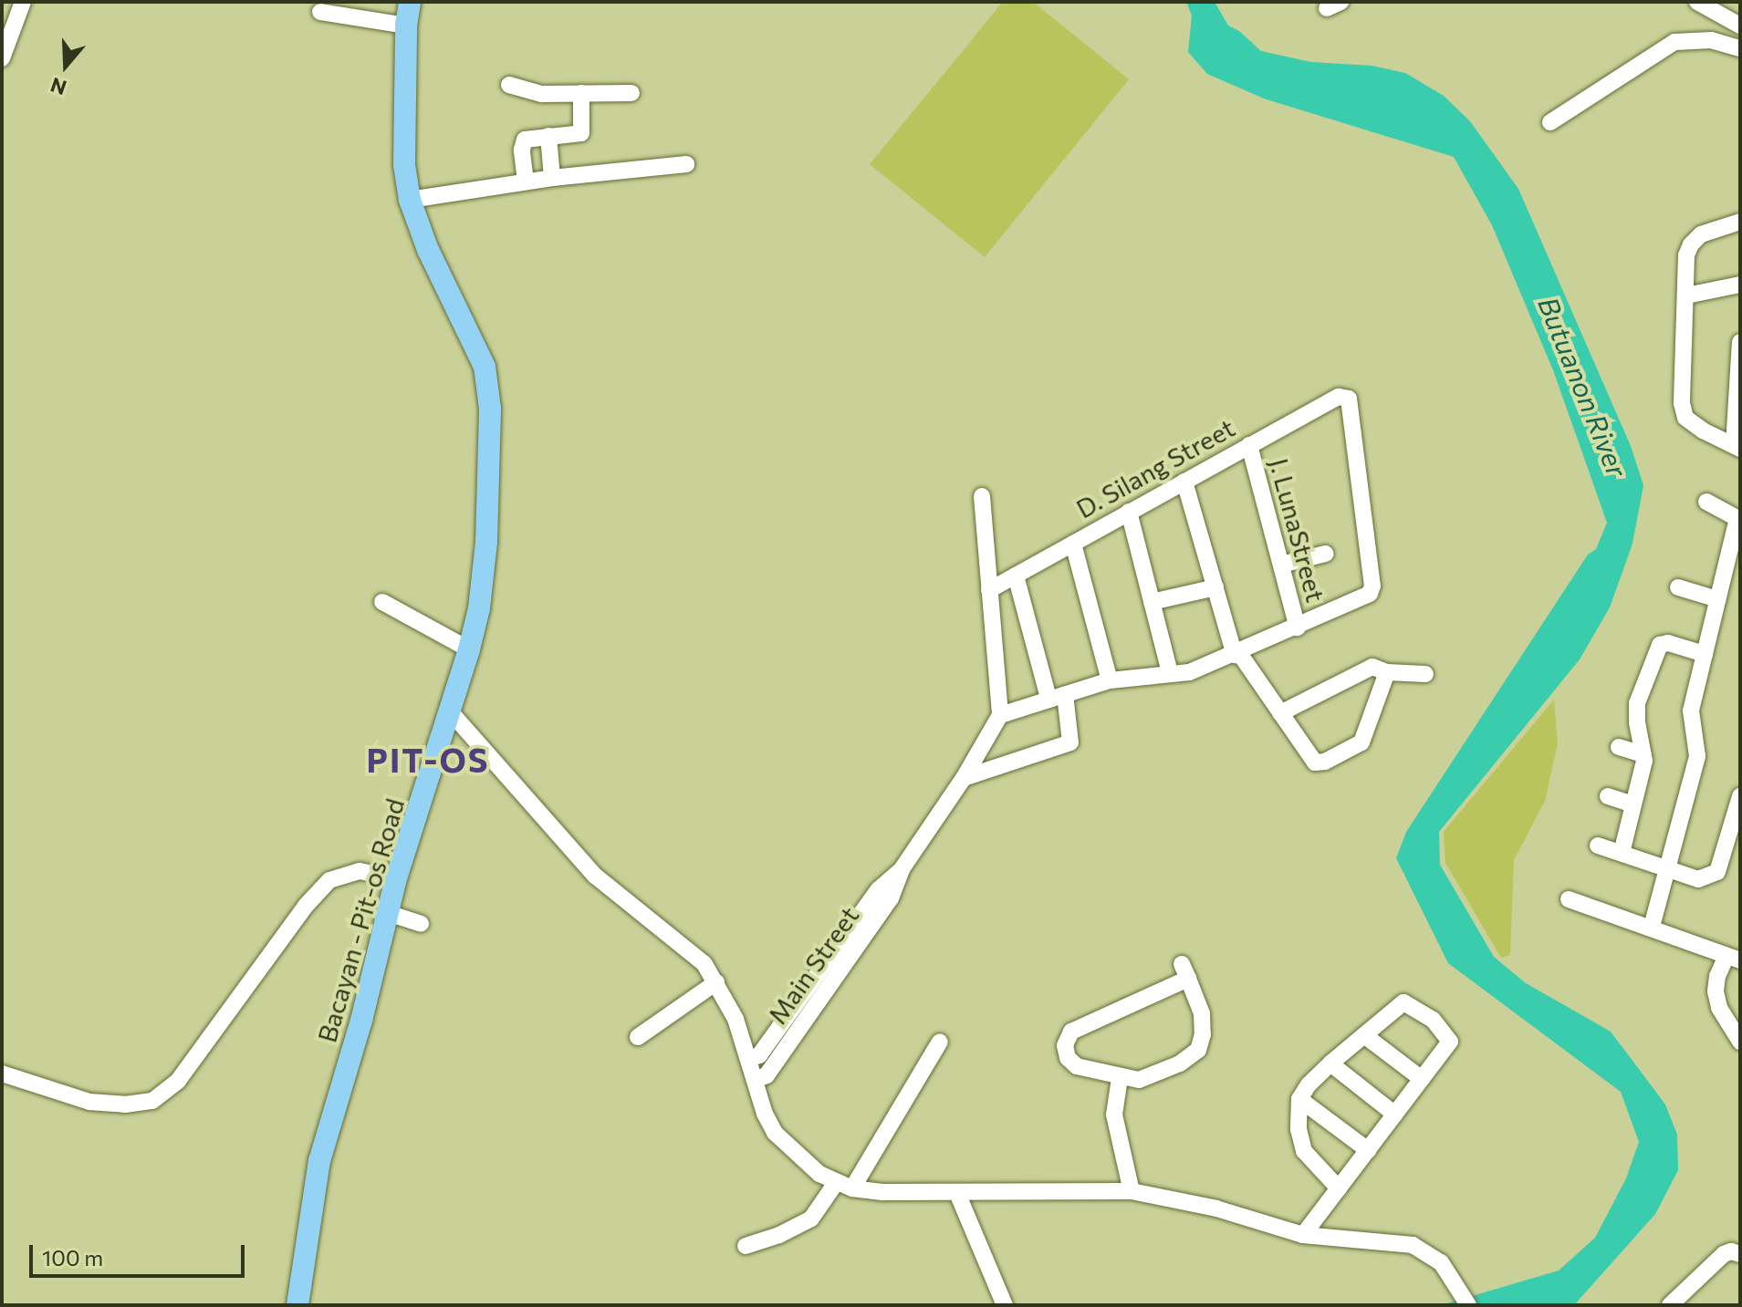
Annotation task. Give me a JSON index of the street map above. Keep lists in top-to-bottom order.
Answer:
{
  "streets": {
    "main road": ["Bacayan - Pit-os Road"],
    "street": ["D. Silang Street", "J. LunaStreet", "Main Street"]
  },
  "crossings": [
    ["D. Silang Street", "J. LunaStreet"]
  ],
  "districts": ["PIT-OS"],
  "water": ["Butuanon River"],
  "scale_bar": "100 m",
  "north": "bottom"
}
